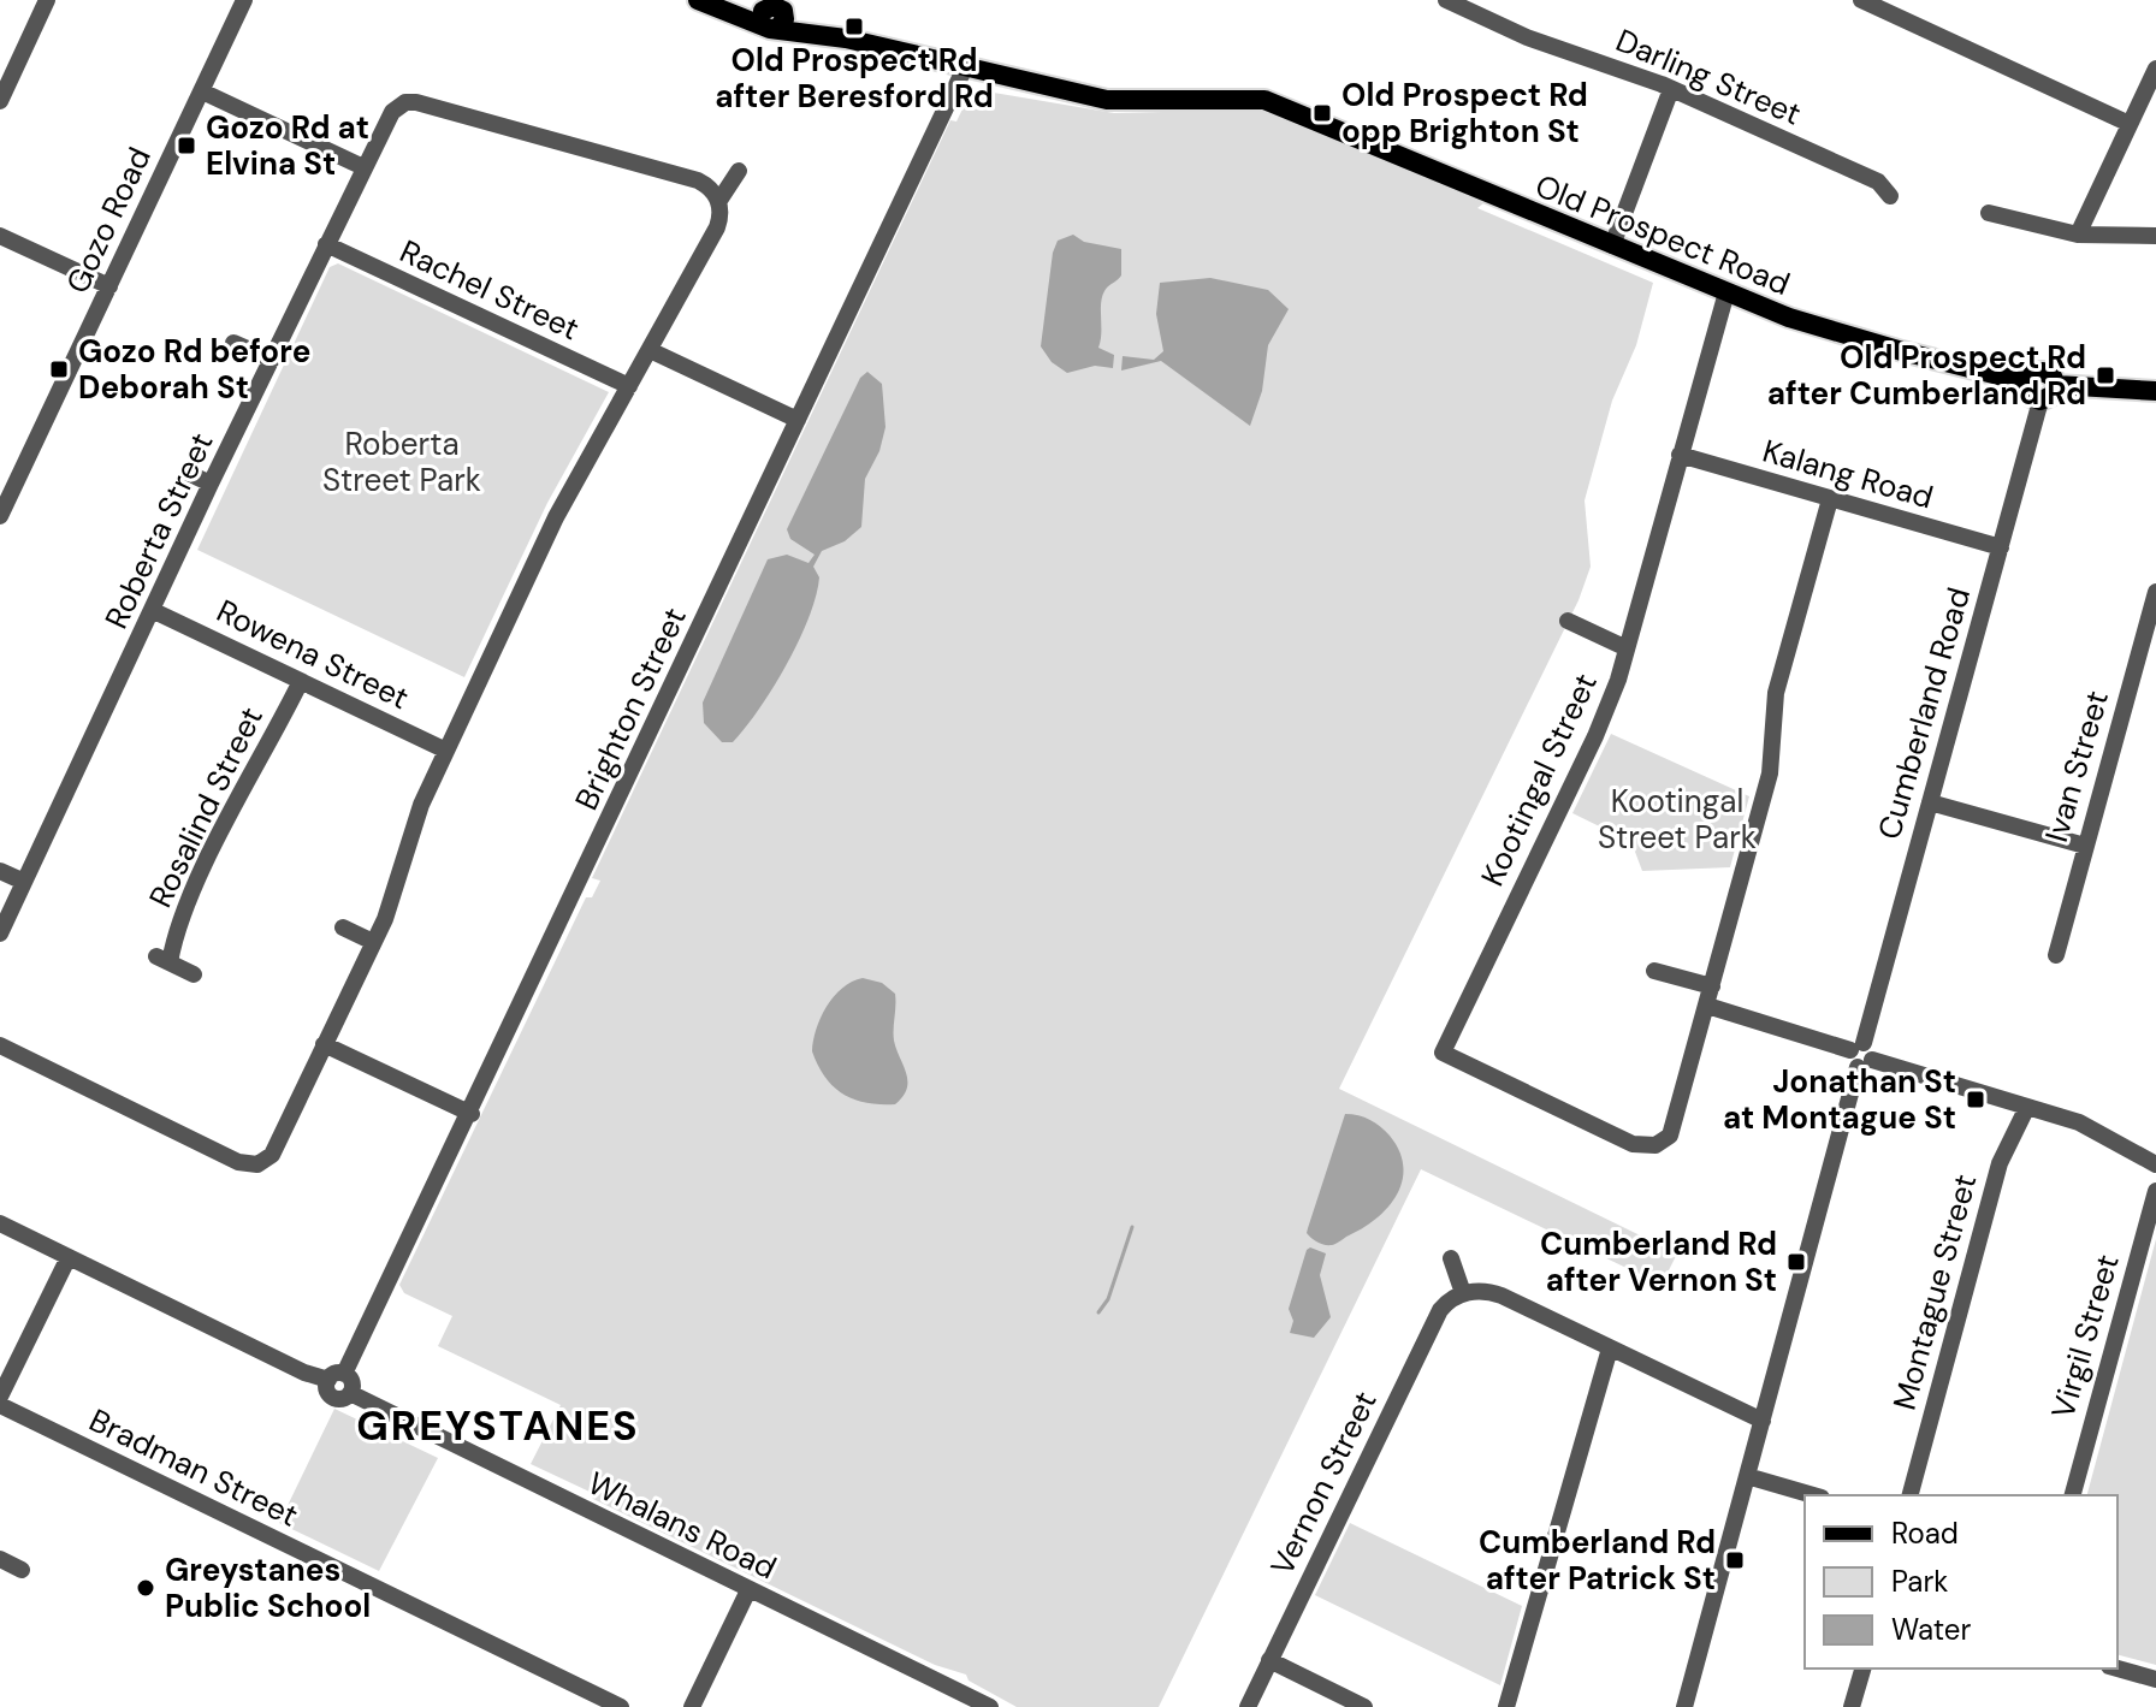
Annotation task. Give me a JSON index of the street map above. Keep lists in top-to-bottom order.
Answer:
{
  "streets": {
    "main road": ["Old Prospect Road"],
    "street": [
      "Darling Street",
      "Gozo Road",
      "Rachel Street",
      "Kalang Road",
      "Roberta Street",
      "Rowena Street",
      "Brighton Street",
      "Cumberland Road",
      "Ivan Street",
      "Kootingal Street",
      "Rosalind Street",
      "Montague Street",
      "Virgil Street",
      "Bradman Street",
      "Vernon Street",
      "Whalans Road"
    ]
  },
  "crossings": [
    ["Old Prospect Road", "Brighton Street"],
    ["Old Prospect Road", "Cumberland Road"],
    ["Old Prospect Road", "Kootingal Street"],
    ["Rachel Street", "Roberta Street"],
    ["Kalang Road", "Cumberland Road"],
    ["Kalang Road", "Kootingal Street"],
    ["Roberta Street", "Rowena Street"],
    ["Rowena Street", "Rosalind Street"],
    ["Brighton Street", "Whalans Road"]
  ],
  "districts": ["GREYSTANES"],
  "parks": ["Roberta Street Park", "Kootingal Street Park"],
  "places": {
    "transit": [
      "Old Prospect Rd after Beresford Rd",
      "Old Prospect Rd opp Brighton St",
      "Gozo Rd at Elvina St",
      "Gozo Rd before Deborah St",
      "Old Prospect Rd after Cumberland Rd",
      "Jonathan St at Montague St",
      "Cumberland Rd after Vernon St",
      "Cumberland Rd after Patrick St"
    ],
    "other": ["Greystanes Public School"]
  },
  "legend": ["Road", "Park", "Water"]
}
